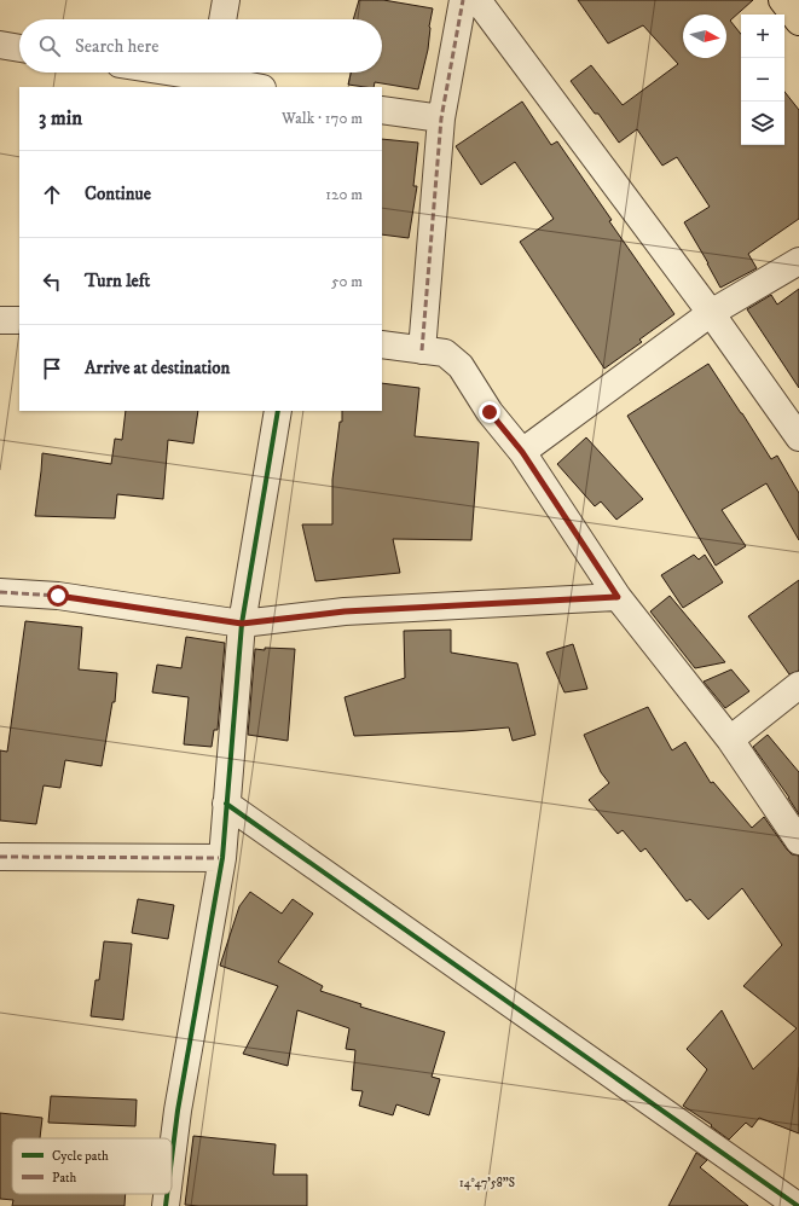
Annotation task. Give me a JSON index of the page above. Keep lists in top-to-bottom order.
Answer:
{
  "legend": ["Cycle path", "Path"],
  "north": "right",
  "page": {
    "map_buttons": ["+", "−"],
    "search": "Search here",
    "heading": ["3 min", "Walk · 170 m"],
    "list": [
      ["Continue", "120 m"],
      ["Turn left", "50 m"],
      "Arrive at destination"
    ]
  },
  "coordinates": ["14°47'58\"S"]
}
